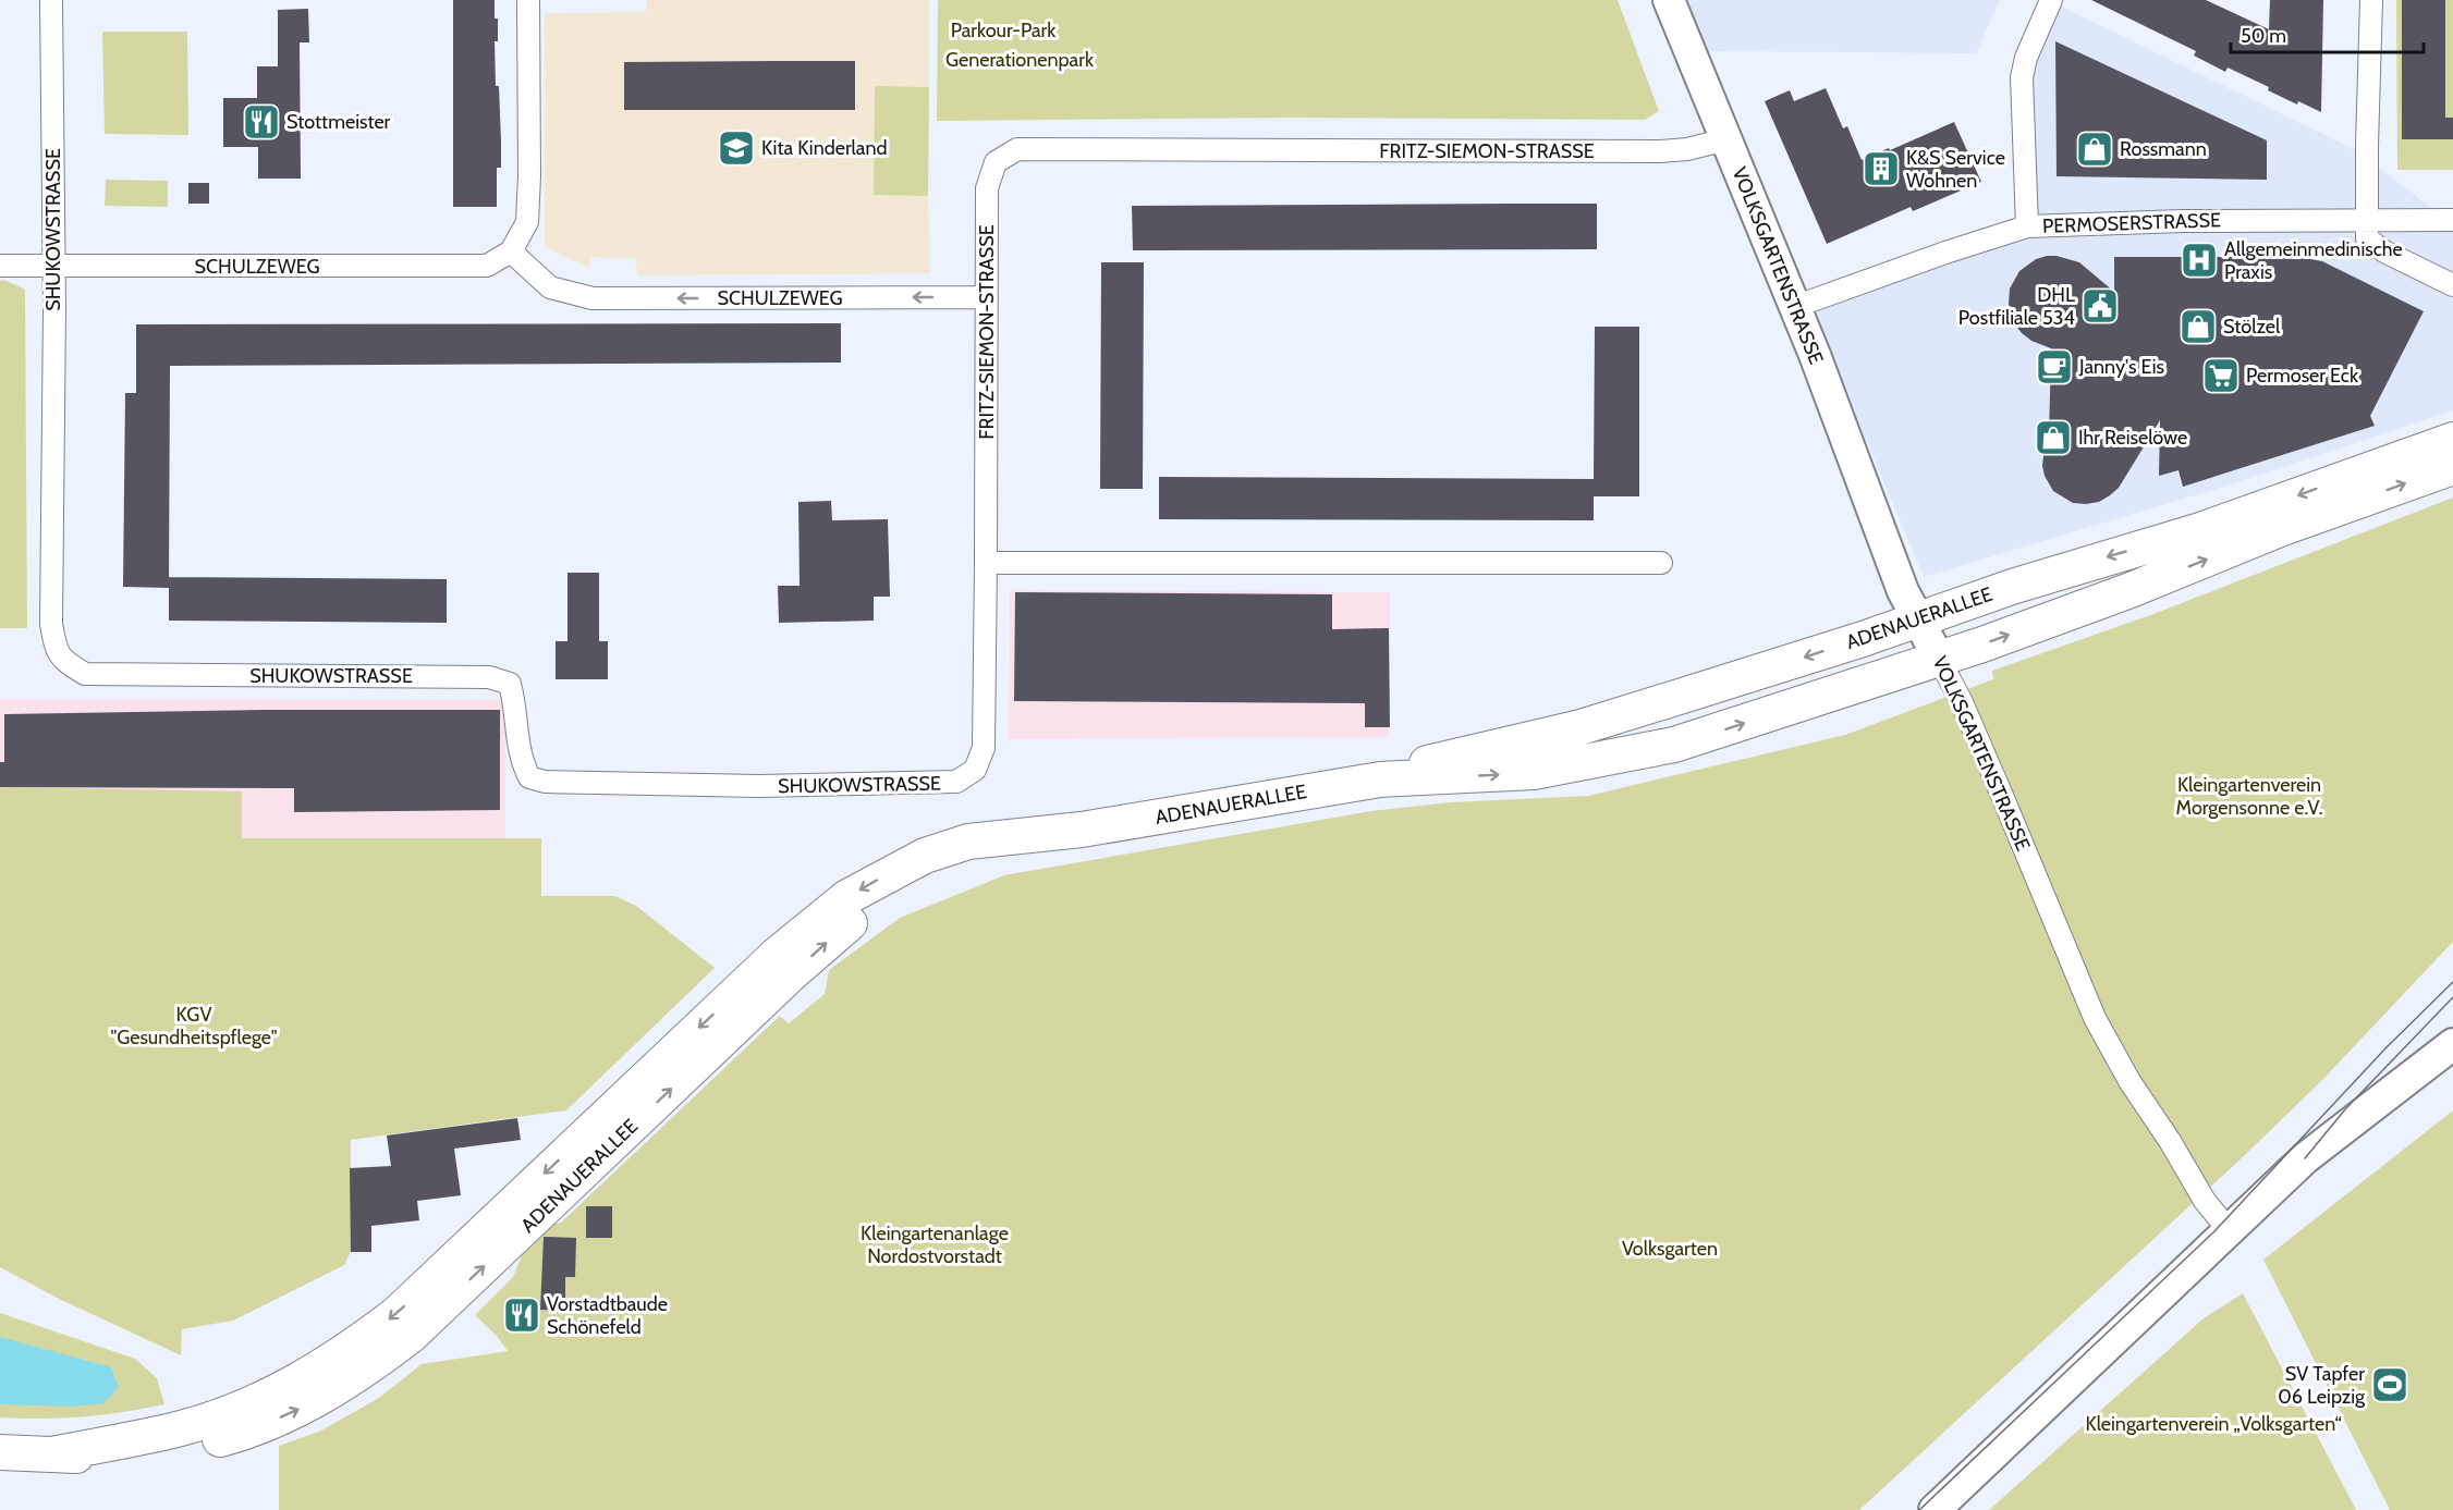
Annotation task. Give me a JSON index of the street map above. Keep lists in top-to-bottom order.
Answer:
{
  "streets": {
    "main road": ["VOLKSGARTENSTRASSE", "ADENAUERALLEE"],
    "street": [
      "FRITZ-SIEMON-STRASSE",
      "PERMOSERSTRASSE",
      "SHUKOWSTRASSE",
      "SCHULZEWEG"
    ]
  },
  "crossings": [
    ["FRITZ-SIEMON-STRASSE", "SHUKOWSTRASSE"],
    ["FRITZ-SIEMON-STRASSE", "VOLKSGARTENSTRASSE"],
    ["FRITZ-SIEMON-STRASSE", "SCHULZEWEG"],
    ["PERMOSERSTRASSE", "VOLKSGARTENSTRASSE"],
    ["SHUKOWSTRASSE", "SCHULZEWEG"],
    ["VOLKSGARTENSTRASSE", "ADENAUERALLEE"]
  ],
  "one_way": ["SCHULZEWEG"],
  "parks": [
    "Parkour-Park",
    "Generationenpark",
    "Kleingartenverein Morgensonne e.V.",
    "KGV \"Gesundheitspflege\"",
    "Kleingartenanlage Nordostvorstadt",
    "Volksgarten",
    "Kleingartenverein „Volksgarten“"
  ],
  "places": {
    "restaurant": ["Stottmeister", "Vorstadtbaude Schönefeld"],
    "school or university": ["Kita Kinderland"],
    "shop": ["Rossmann", "Stölzel", "Ihr Reiselöwe"],
    "building": ["K&S Service Wohnen"],
    "hospital": ["Allgemeinmedinische Praxis"],
    "public building": ["DHL Postfiliale 534"],
    "cafe": ["Janny's Eis"],
    "supermarket": ["Permoser Eck"],
    "sports": ["SV Tapfer 06 Leipzig"]
  },
  "scale_bar": "50 m"
}
